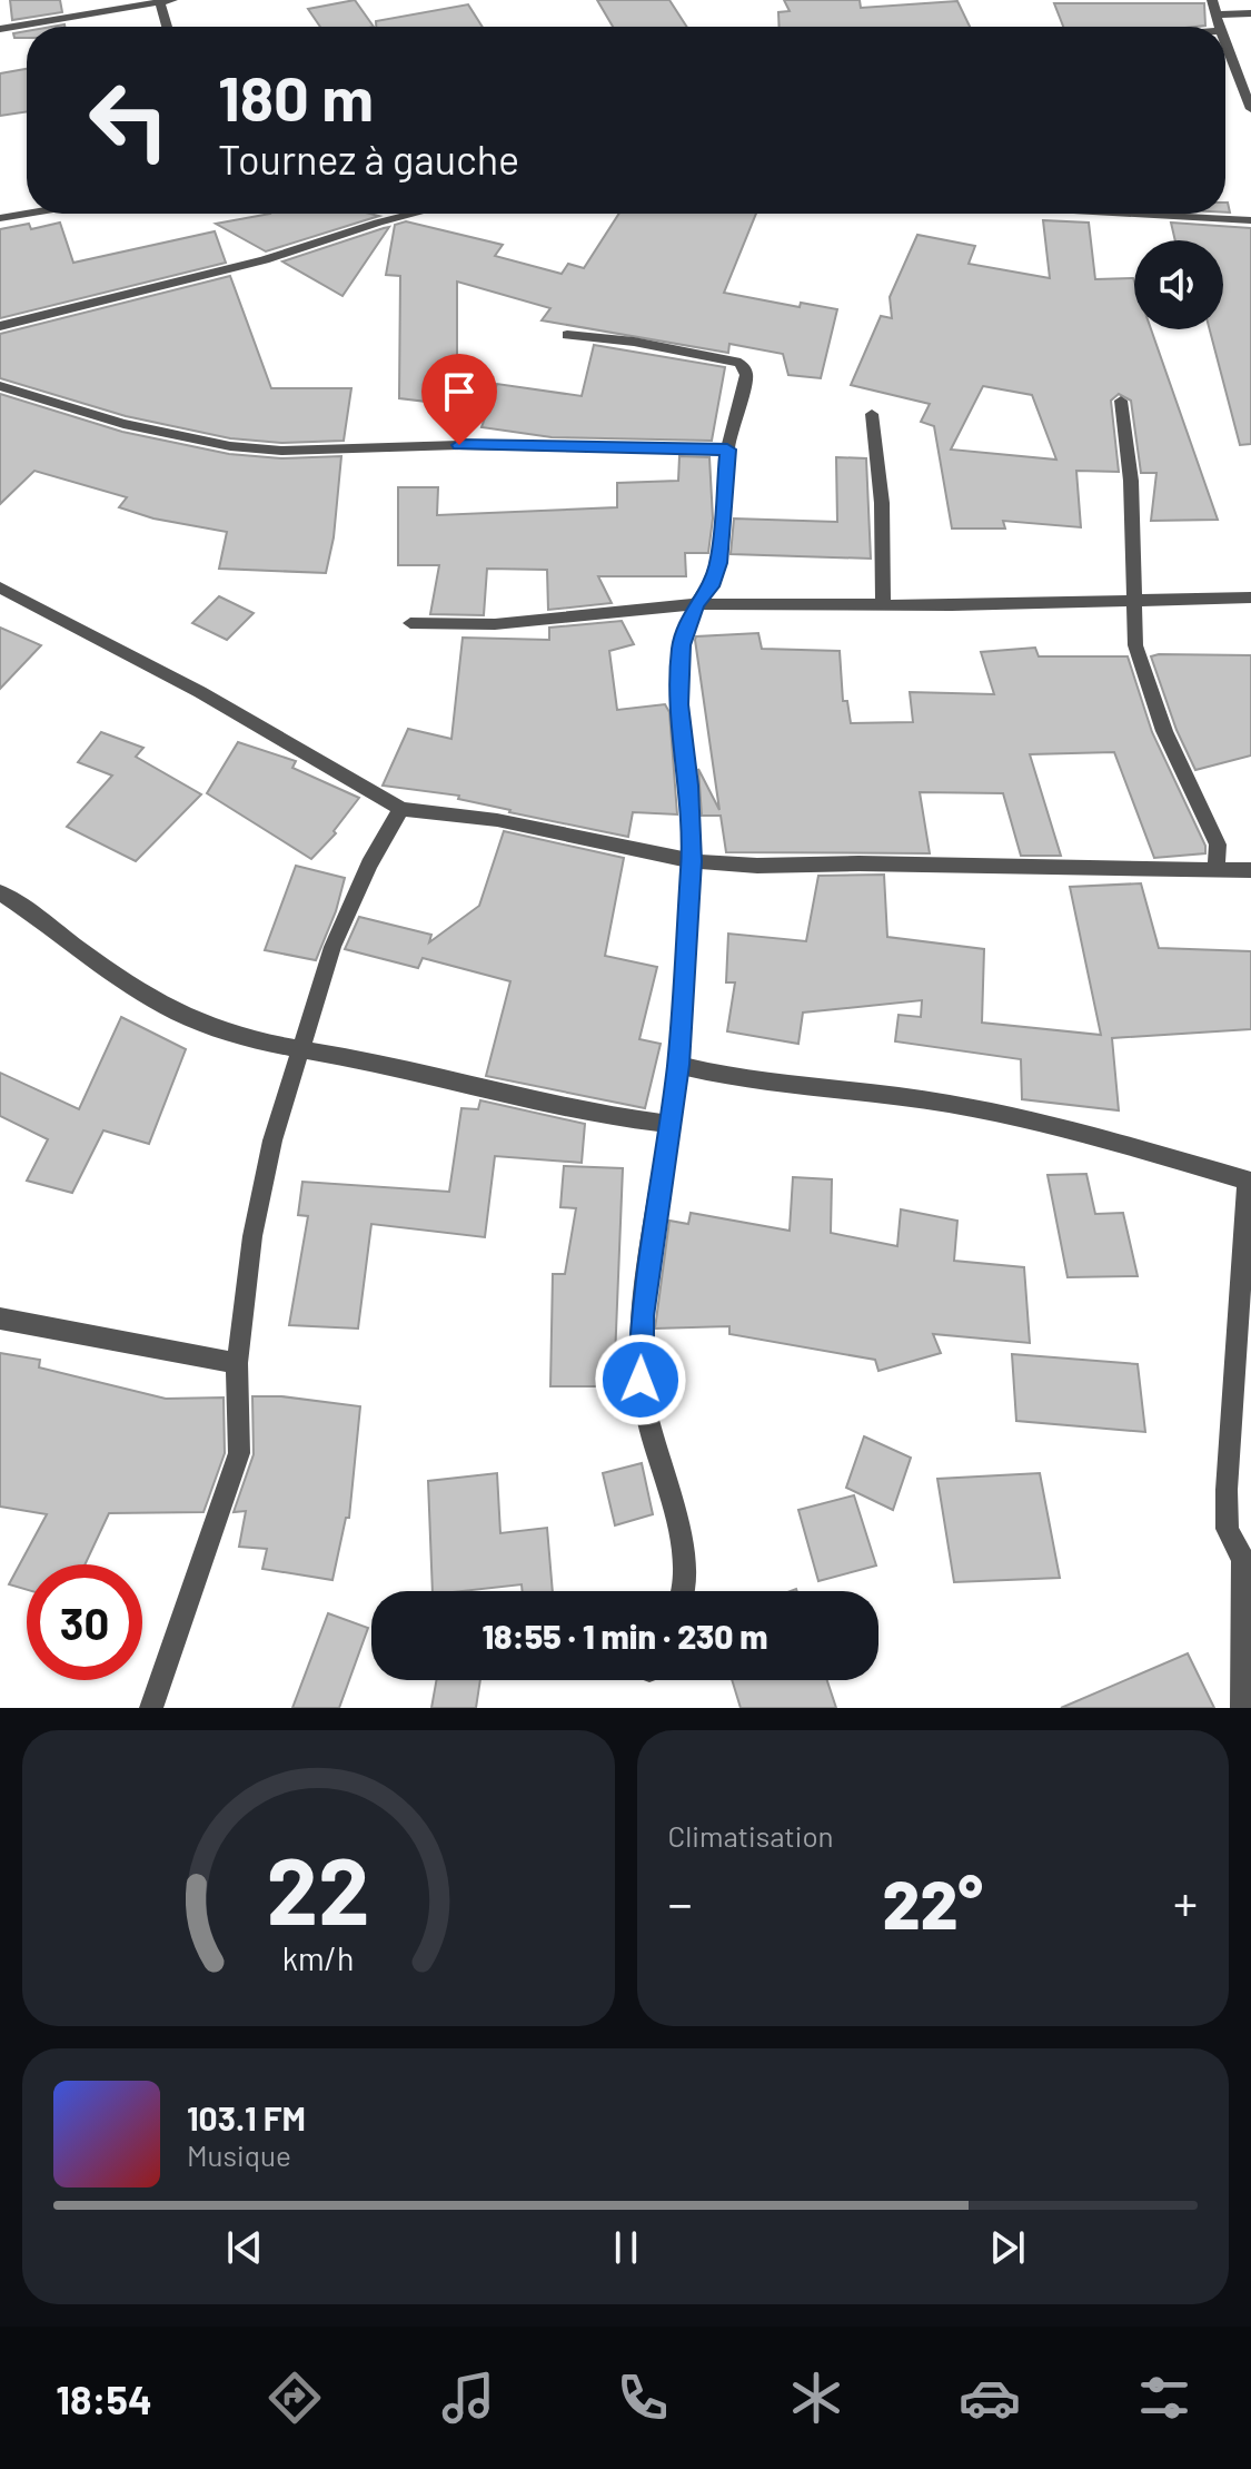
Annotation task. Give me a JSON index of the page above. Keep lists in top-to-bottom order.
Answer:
{
  "page": {
    "turn": ["180 m", "Tournez à gauche"],
    "limit": "30",
    "trip": "18:55 · 1 min · 230 m",
    "tile": "Climatisation",
    "heat": ["−", "22°", "+"],
    "song": ["103.1 FM", "Musique"],
    "tabs": "18:54",
    "gauge": ["22", "km/h"]
  }
}
